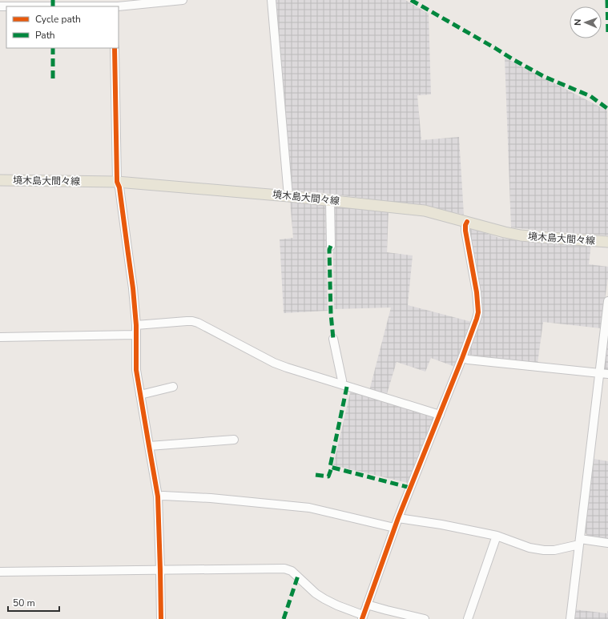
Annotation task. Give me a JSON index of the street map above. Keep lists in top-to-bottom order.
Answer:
{
  "streets": {
    "main road": ["境木島大間々線"]
  },
  "legend": ["Cycle path", "Path"],
  "scale_bar": "50 m",
  "north": "left"
}
